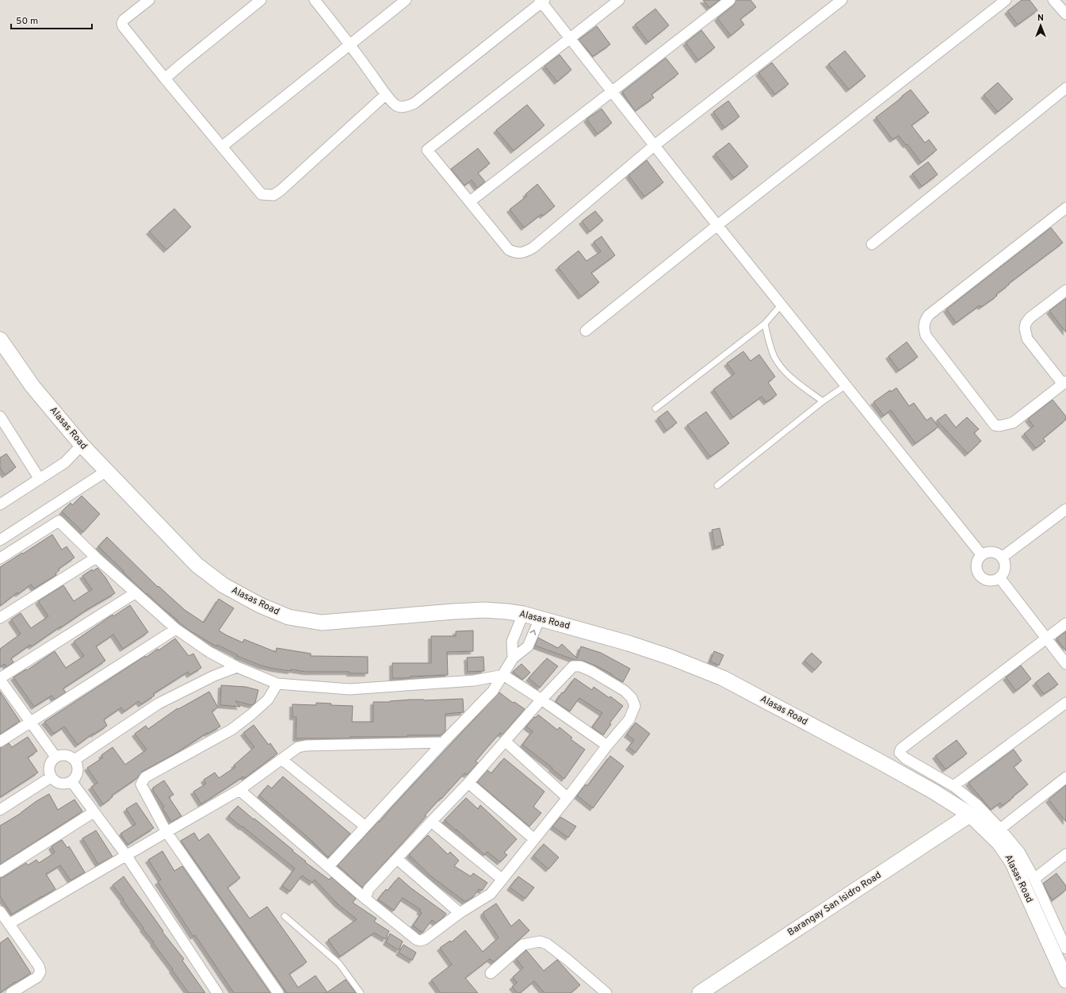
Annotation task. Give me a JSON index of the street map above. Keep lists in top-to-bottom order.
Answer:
{
  "streets": {
    "street": ["Alasas Road", "Barangay San Isidro Road"]
  },
  "crossings": [
    ["Alasas Road", "Barangay San Isidro Road"]
  ],
  "scale_bar": "50 m",
  "north": "top"
}
